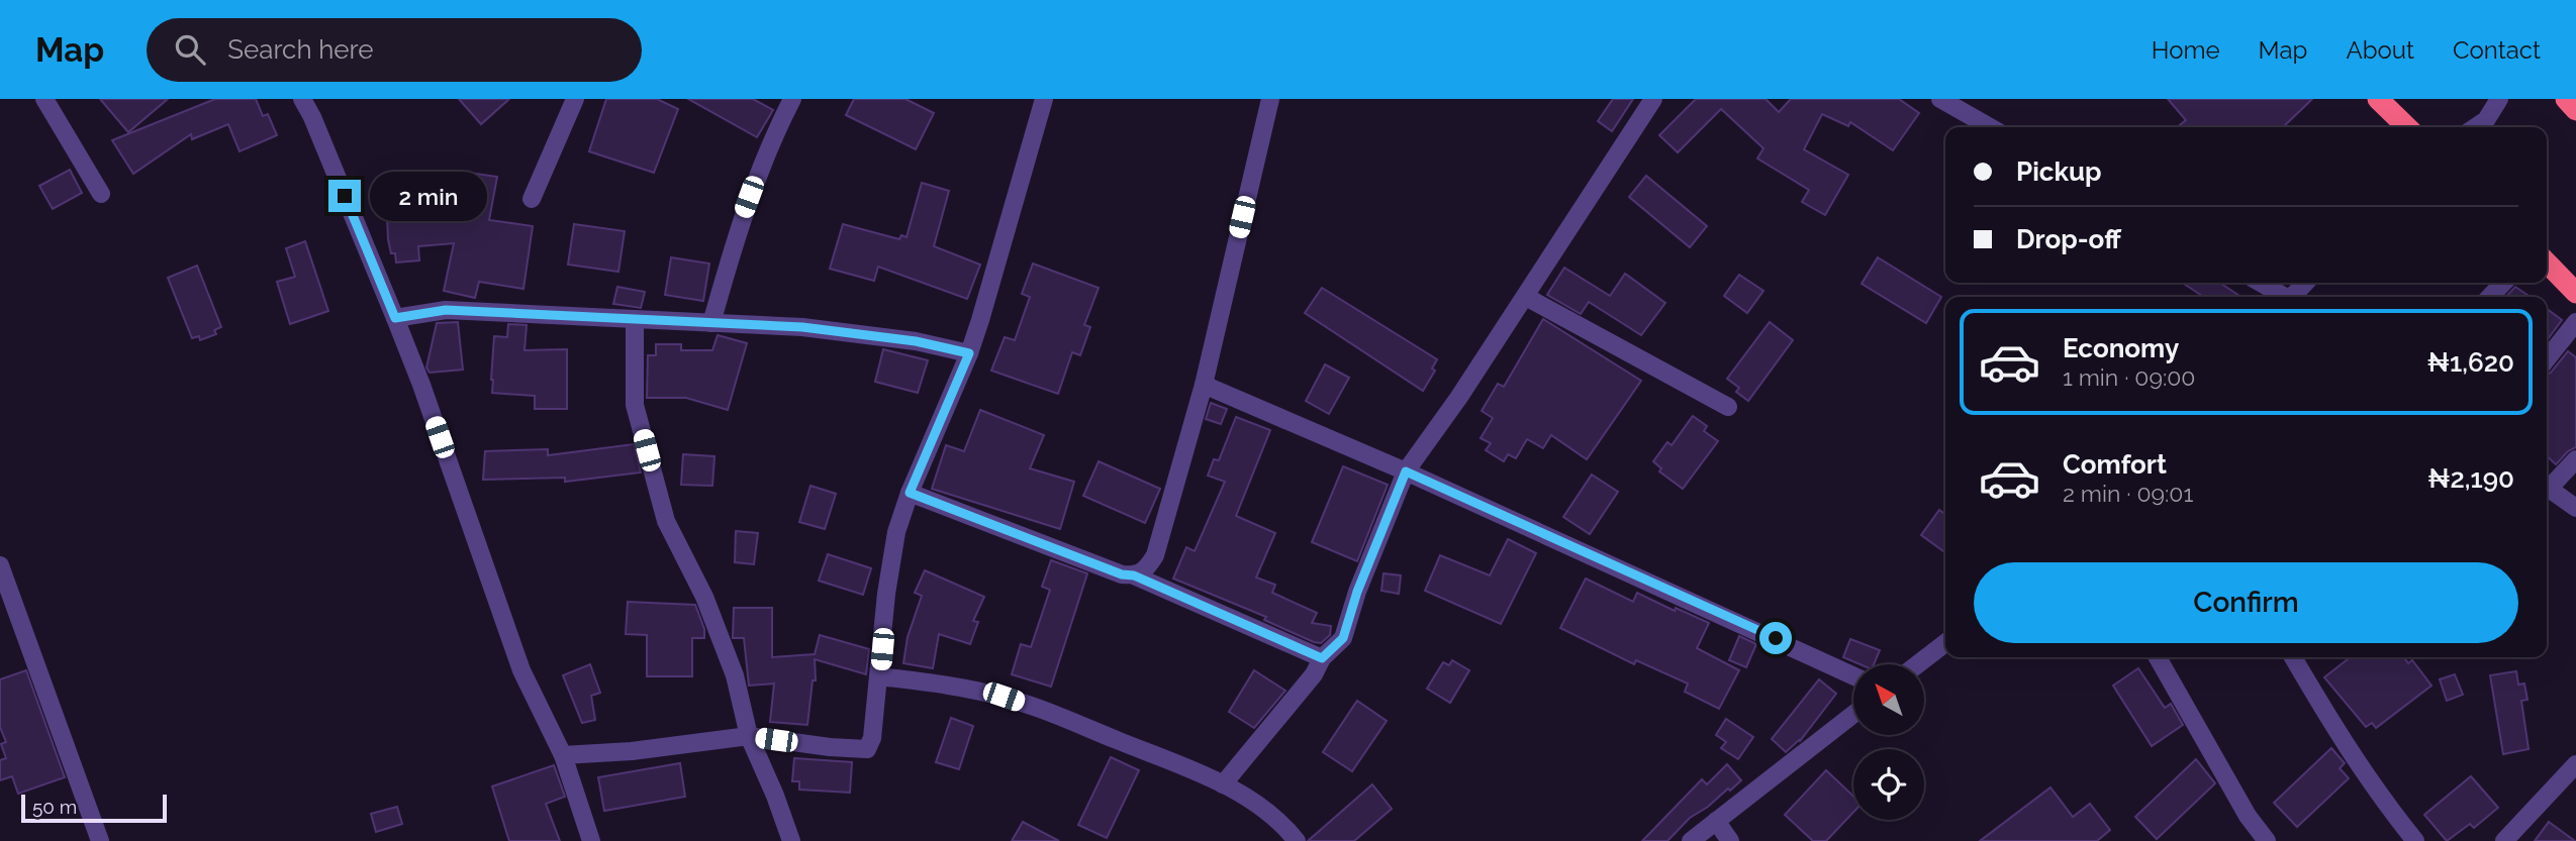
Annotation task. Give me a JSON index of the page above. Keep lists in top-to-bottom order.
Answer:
{
  "scale_bar": "50 m",
  "north": "top left",
  "page": {
    "header": "Map",
    "search": "Search here",
    "nav": [
      "Home",
      "Map",
      "About",
      "Contact"
    ],
    "banner": ["Pickup", "Drop-off"],
    "bubble": "2 min",
    "list": [
      {
        "name": "Economy",
        "note": "1 min · 09:00",
        "value": "₦1,620"
      },
      {
        "name": "Comfort",
        "note": "2 min · 09:01",
        "value": "₦2,190"
      }
    ],
    "buttons": "Confirm",
    "scale": "50 m"
  }
}
